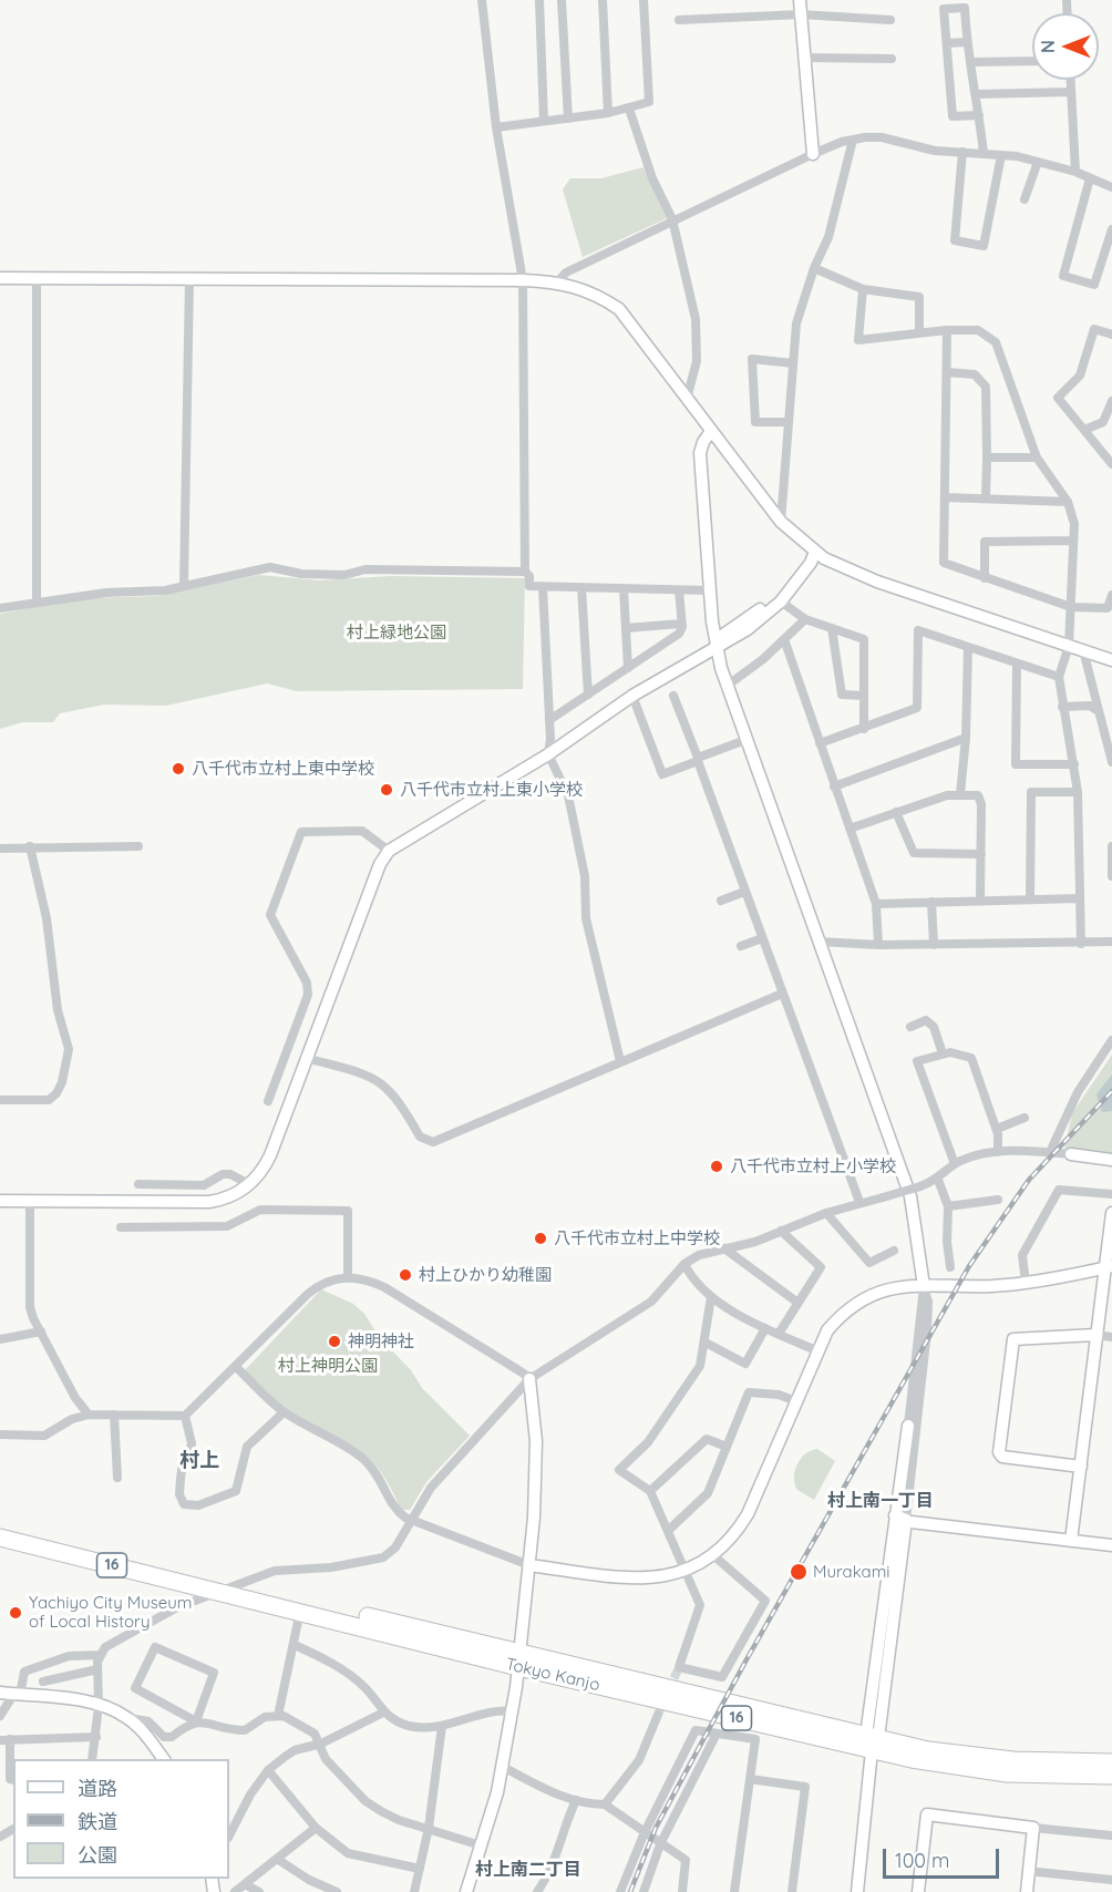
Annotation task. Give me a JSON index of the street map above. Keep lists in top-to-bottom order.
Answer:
{
  "streets": {
    "highway": ["16", "Tokyo Kanjo"]
  },
  "districts": ["村上", "村上南一丁目", "村上南二丁目"],
  "parks": ["村上緑地公園", "村上神明公園"],
  "places": [
    "八千代市立村上東中学校",
    "八千代市立村上東小学校",
    "八千代市立村上小学校",
    "八千代市立村上中学校",
    "村上ひかり幼稚園",
    "神明神社",
    "Murakami",
    "Yachiyo City Museum of Local History"
  ],
  "legend": ["道路", "鉄道", "公園"],
  "scale_bar": "100 m",
  "north": "left"
}
